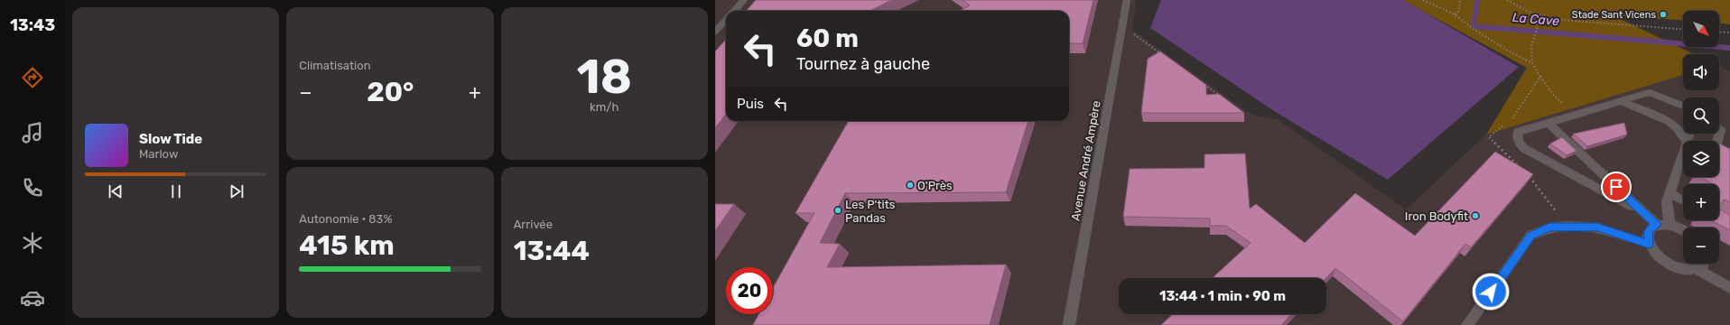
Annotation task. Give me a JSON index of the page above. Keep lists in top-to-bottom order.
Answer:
{
  "streets": {
    "street": ["Avenue André Ampère"]
  },
  "water": ["La Cave"],
  "places": [
    "Stade Sant Vicens",
    "O'Près",
    "Les P'tits Pandas",
    "Iron Bodyfit"
  ],
  "north": "bottom right",
  "page": {
    "tabs": "13:43",
    "tile": [
      "Climatisation",
      ["18", "km/h"],
      ["Autonomie · 83%", "415 km"],
      ["Arrivée", "13:44"]
    ],
    "map_buttons": ["+", "−"],
    "turn": ["60 m", "Tournez à gauche"],
    "heat": ["−", "20°", "+"],
    "then": "Puis",
    "song": ["Slow Tide", "Marlow"],
    "limit": "20",
    "trip": "13:44 · 1 min · 90 m"
  }
}
